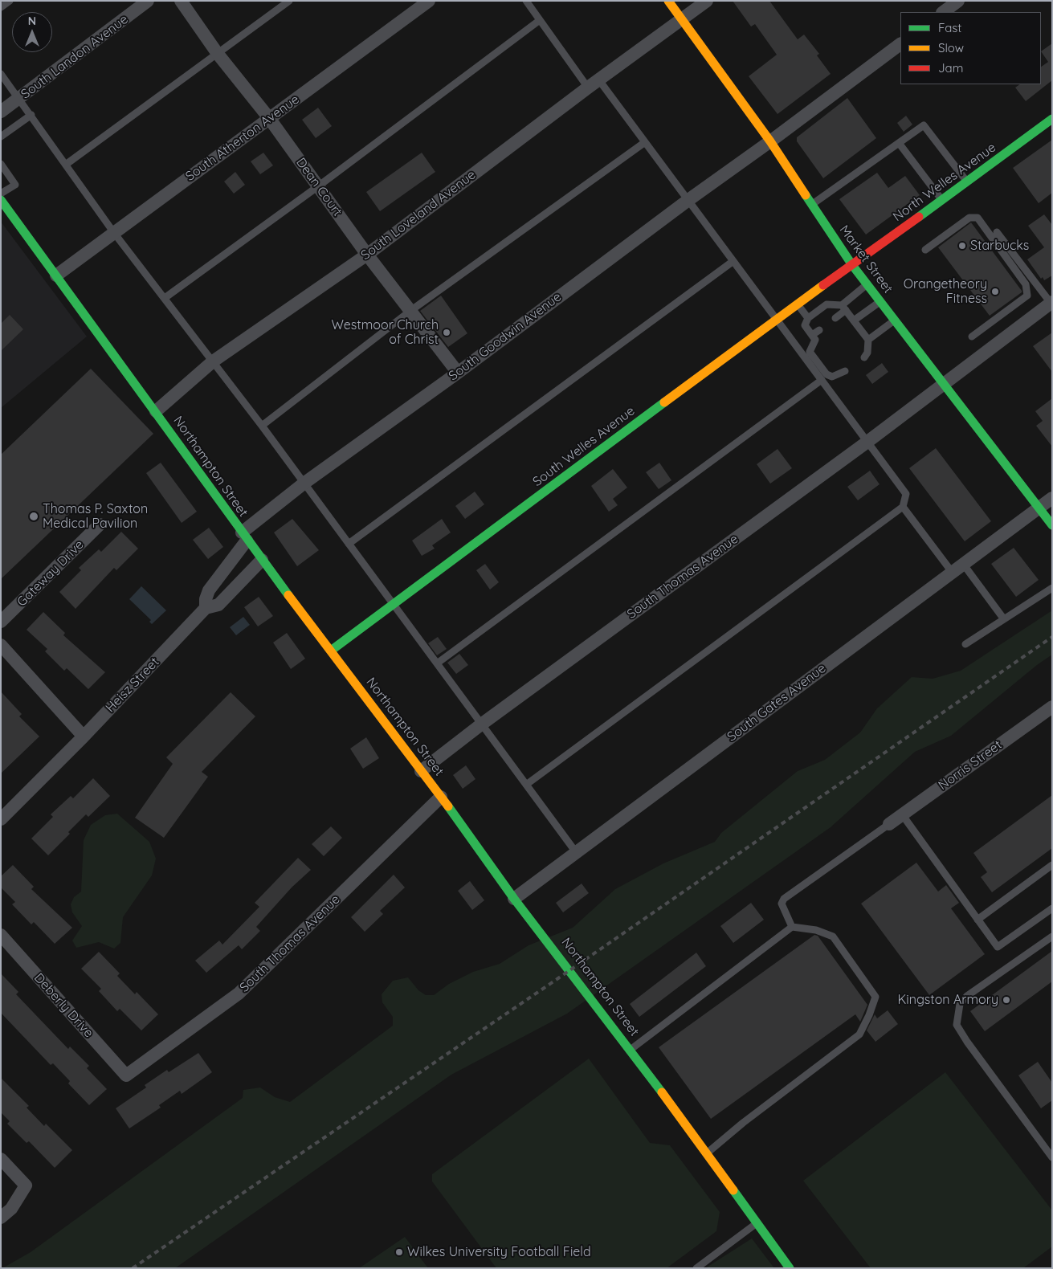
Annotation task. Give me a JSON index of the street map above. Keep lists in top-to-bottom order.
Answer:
{
  "streets": {
    "street": [
      "South Landon Avenue",
      "South Atherton Avenue",
      "North Welles Avenue",
      "Dean Court",
      "South Loveland Avenue",
      "Market Street",
      "South Goodwin Avenue",
      "South Welles Avenue",
      "Northampton Street",
      "Gateway Drive",
      "South Thomas Avenue",
      "Heisz Street",
      "South Gates Avenue",
      "Norris Street",
      "Deberly Drive"
    ]
  },
  "crossings": [
    ["South Atherton Avenue", "Dean Court"],
    ["South Atherton Avenue", "Northampton Street"],
    ["North Welles Avenue", "Market Street"],
    ["North Welles Avenue", "South Welles Avenue"],
    ["Dean Court", "South Loveland Avenue"],
    ["Dean Court", "South Goodwin Avenue"],
    ["South Loveland Avenue", "Market Street"],
    ["South Loveland Avenue", "Northampton Street"],
    ["Market Street", "South Goodwin Avenue"],
    ["Market Street", "South Welles Avenue"],
    ["Market Street", "South Thomas Avenue"],
    ["Market Street", "South Gates Avenue"],
    ["South Goodwin Avenue", "Northampton Street"],
    ["South Welles Avenue", "Northampton Street"],
    ["Northampton Street", "South Thomas Avenue"],
    ["Northampton Street", "South Gates Avenue"],
    ["South Thomas Avenue", "Deberly Drive"]
  ],
  "places": [
    "Starbucks",
    "Orangetheory Fitness",
    "Westmoor Church of Christ",
    "Thomas P. Saxton Medical Pavilion",
    "Kingston Armory",
    "Wilkes University Football Field"
  ],
  "legend": ["Fast", "Slow", "Jam"],
  "north": "top"
}
